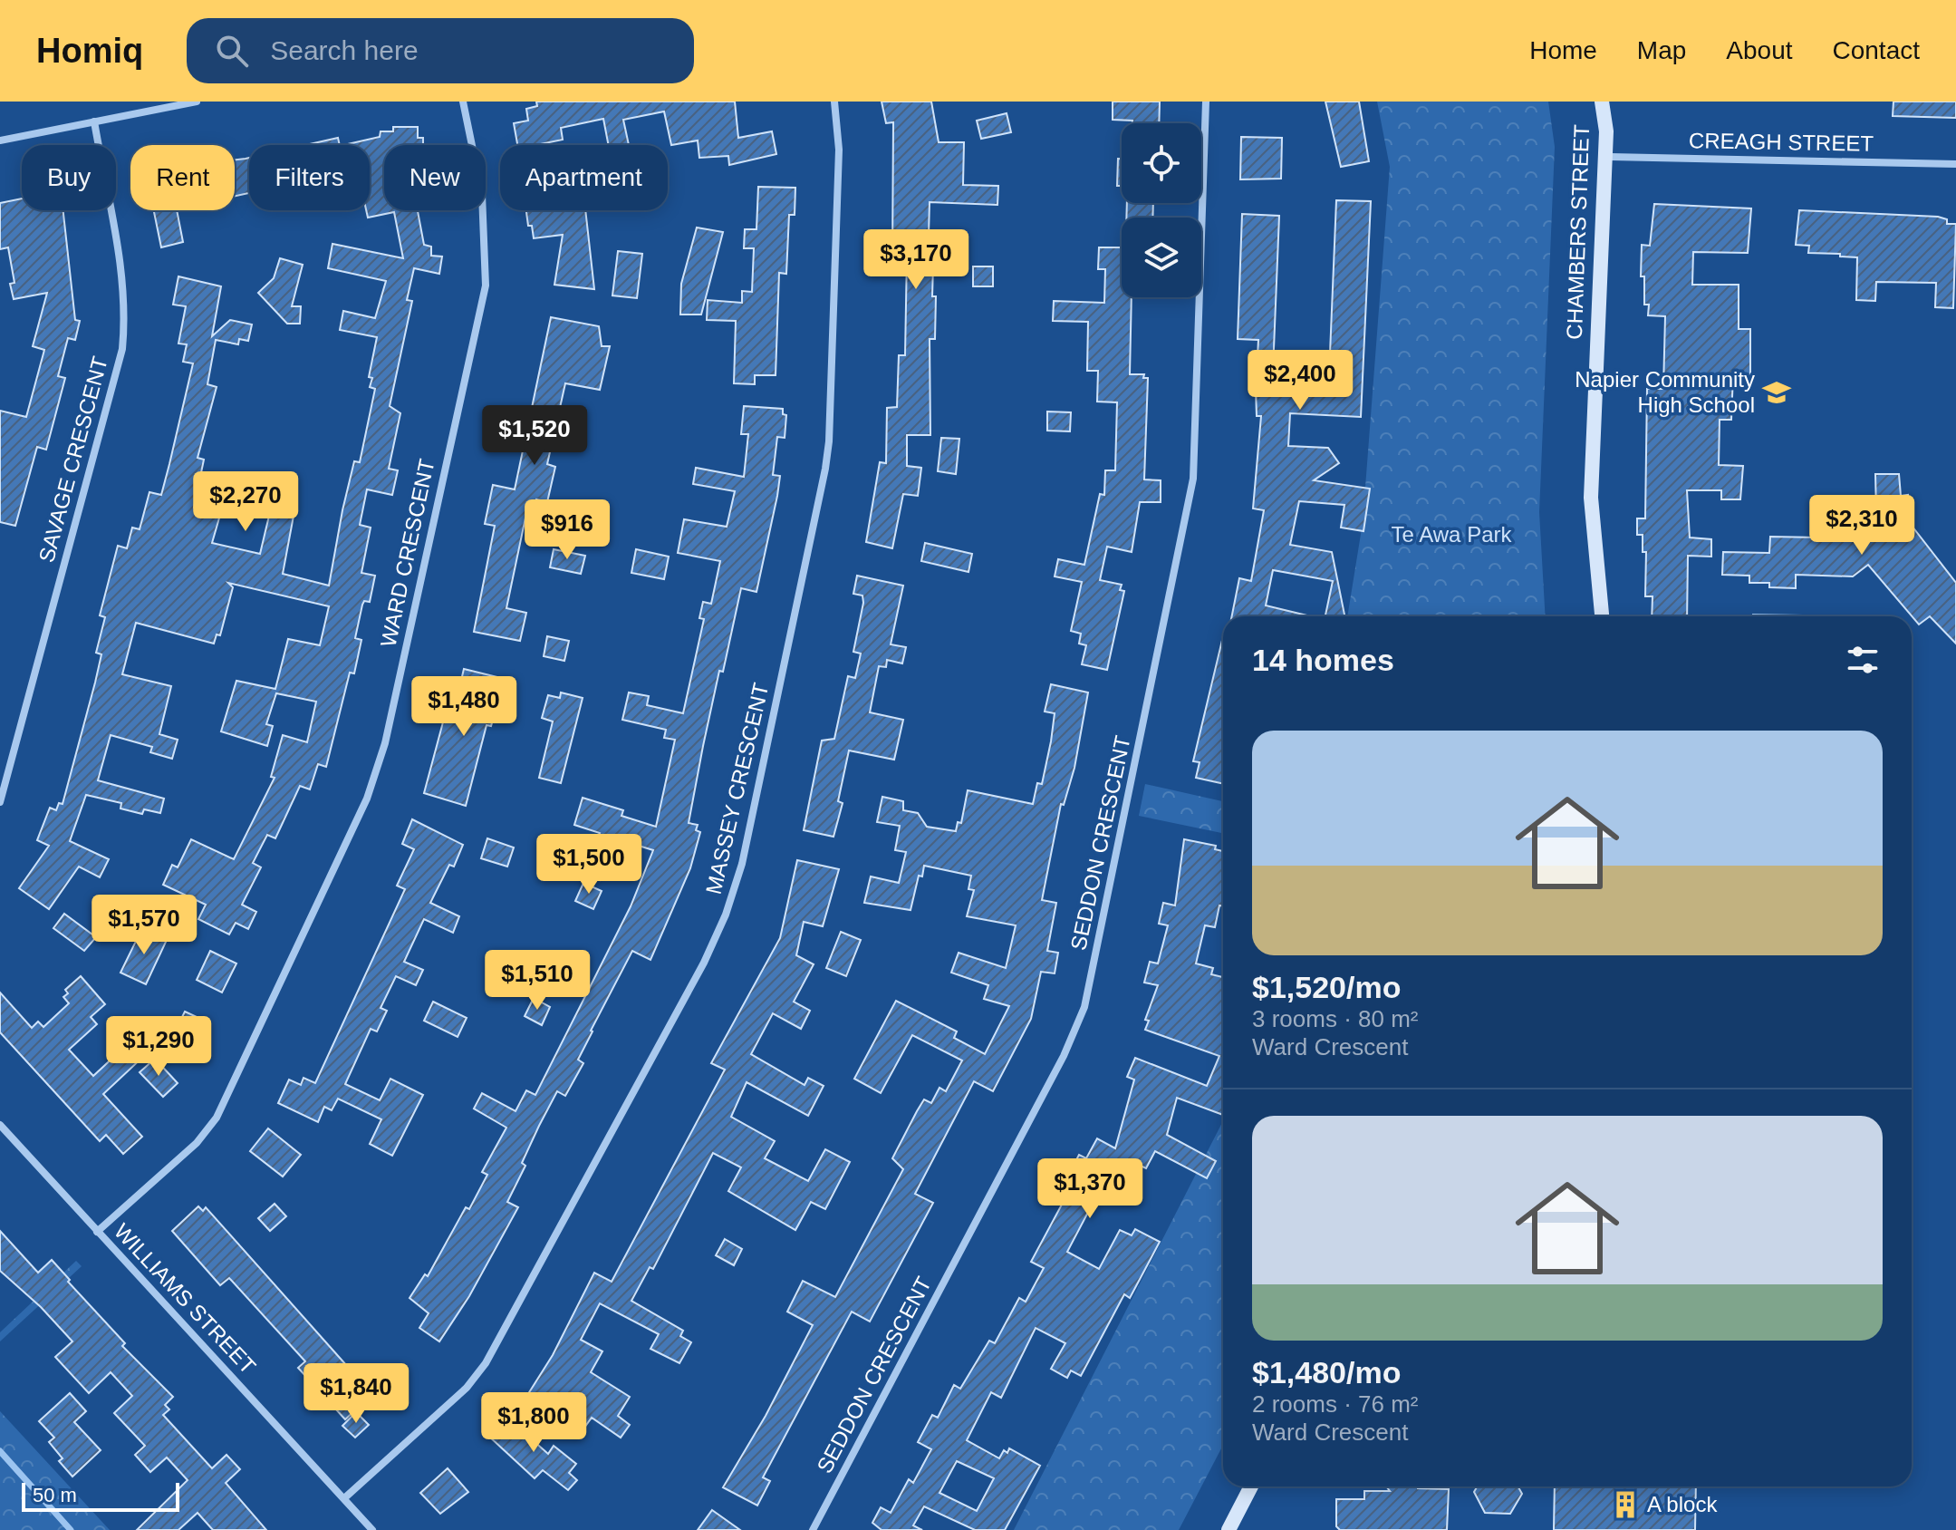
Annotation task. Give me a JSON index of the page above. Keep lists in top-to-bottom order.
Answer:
{
  "streets": {
    "main road": ["CHAMBERS STREET"],
    "street": [
      "CREAGH STREET",
      "SAVAGE CRESCENT",
      "WARD CRESCENT",
      "MASSEY CRESCENT",
      "SEDDON CRESCENT",
      "WILLIAMS STREET"
    ]
  },
  "crossings": [
    ["CREAGH STREET", "CHAMBERS STREET"],
    ["WARD CRESCENT", "WILLIAMS STREET"],
    ["MASSEY CRESCENT", "WILLIAMS STREET"]
  ],
  "parks": ["Te Awa Park"],
  "places": {
    "school or university": ["Napier Community High School"],
    "building": ["A block"]
  },
  "scale_bar": "50 m",
  "page": {
    "header": "Homiq",
    "search": "Search here",
    "nav": [
      "Home",
      "Map",
      "About",
      "Contact"
    ],
    "chip": [
      "Buy",
      "Rent",
      "Filters",
      "New",
      "Apartment"
    ],
    "price": [
      "$3,170",
      "$2,400",
      "$1,520",
      "$2,270",
      "$2,310",
      "$916",
      "$1,480",
      "$1,500",
      "$1,570",
      "$1,510",
      "$1,290",
      "$1,370",
      "$1,840",
      "$1,800"
    ],
    "heading": "14 homes",
    "list": [
      {
        "name": "$1,520/mo",
        "note": "3 rooms · 80 m² · Ward Crescent"
      },
      {
        "name": "$1,480/mo",
        "note": "2 rooms · 76 m² · Ward Crescent"
      }
    ],
    "scale": "50 m"
  }
}
